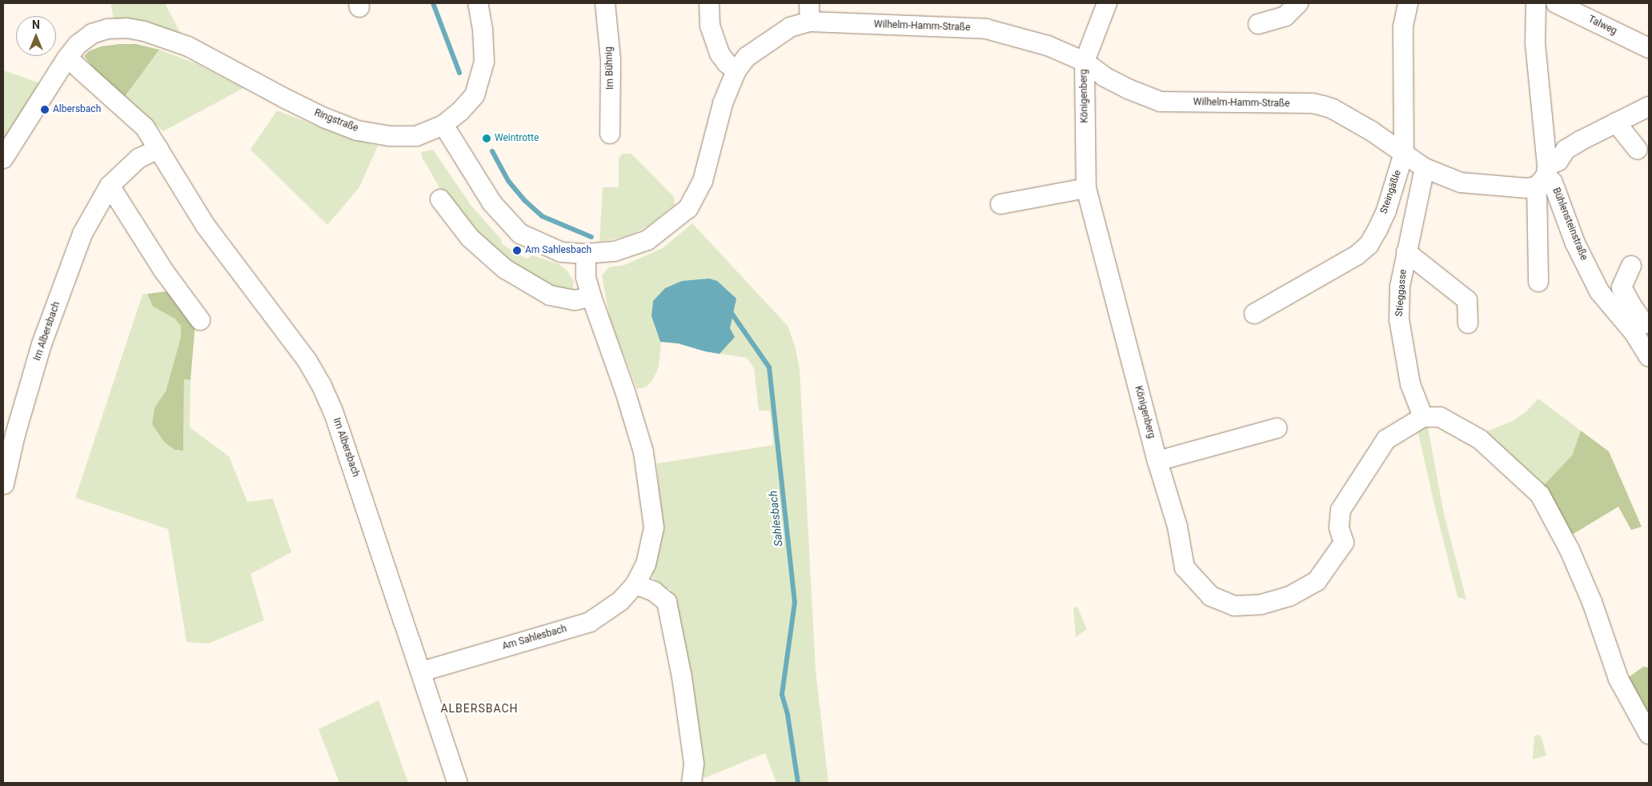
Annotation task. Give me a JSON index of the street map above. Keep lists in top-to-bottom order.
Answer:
{
  "streets": {
    "street": [
      "Talweg",
      "Wilhelm-Hamm-Straße",
      "Im Bühnig",
      "Königenberg",
      "Ringstraße",
      "Steingäßle",
      "Bühlensteinstraße",
      "Stieggasse",
      "Im Albersbach",
      "Am Sahlesbach"
    ]
  },
  "crossings": [
    ["Wilhelm-Hamm-Straße", "Königenberg"],
    ["Wilhelm-Hamm-Straße", "Ringstraße"],
    ["Wilhelm-Hamm-Straße", "Steingäßle"],
    ["Wilhelm-Hamm-Straße", "Bühlensteinstraße"],
    ["Wilhelm-Hamm-Straße", "Stieggasse"],
    ["Wilhelm-Hamm-Straße", "Am Sahlesbach"],
    ["Königenberg", "Stieggasse"],
    ["Ringstraße", "Im Albersbach"],
    ["Im Albersbach", "Am Sahlesbach"]
  ],
  "districts": ["ALBERSBACH"],
  "water": ["Sahlesbach"],
  "places": ["Albersbach", "Weintrotte", "Am Sahlesbach"],
  "north": "top"
}
